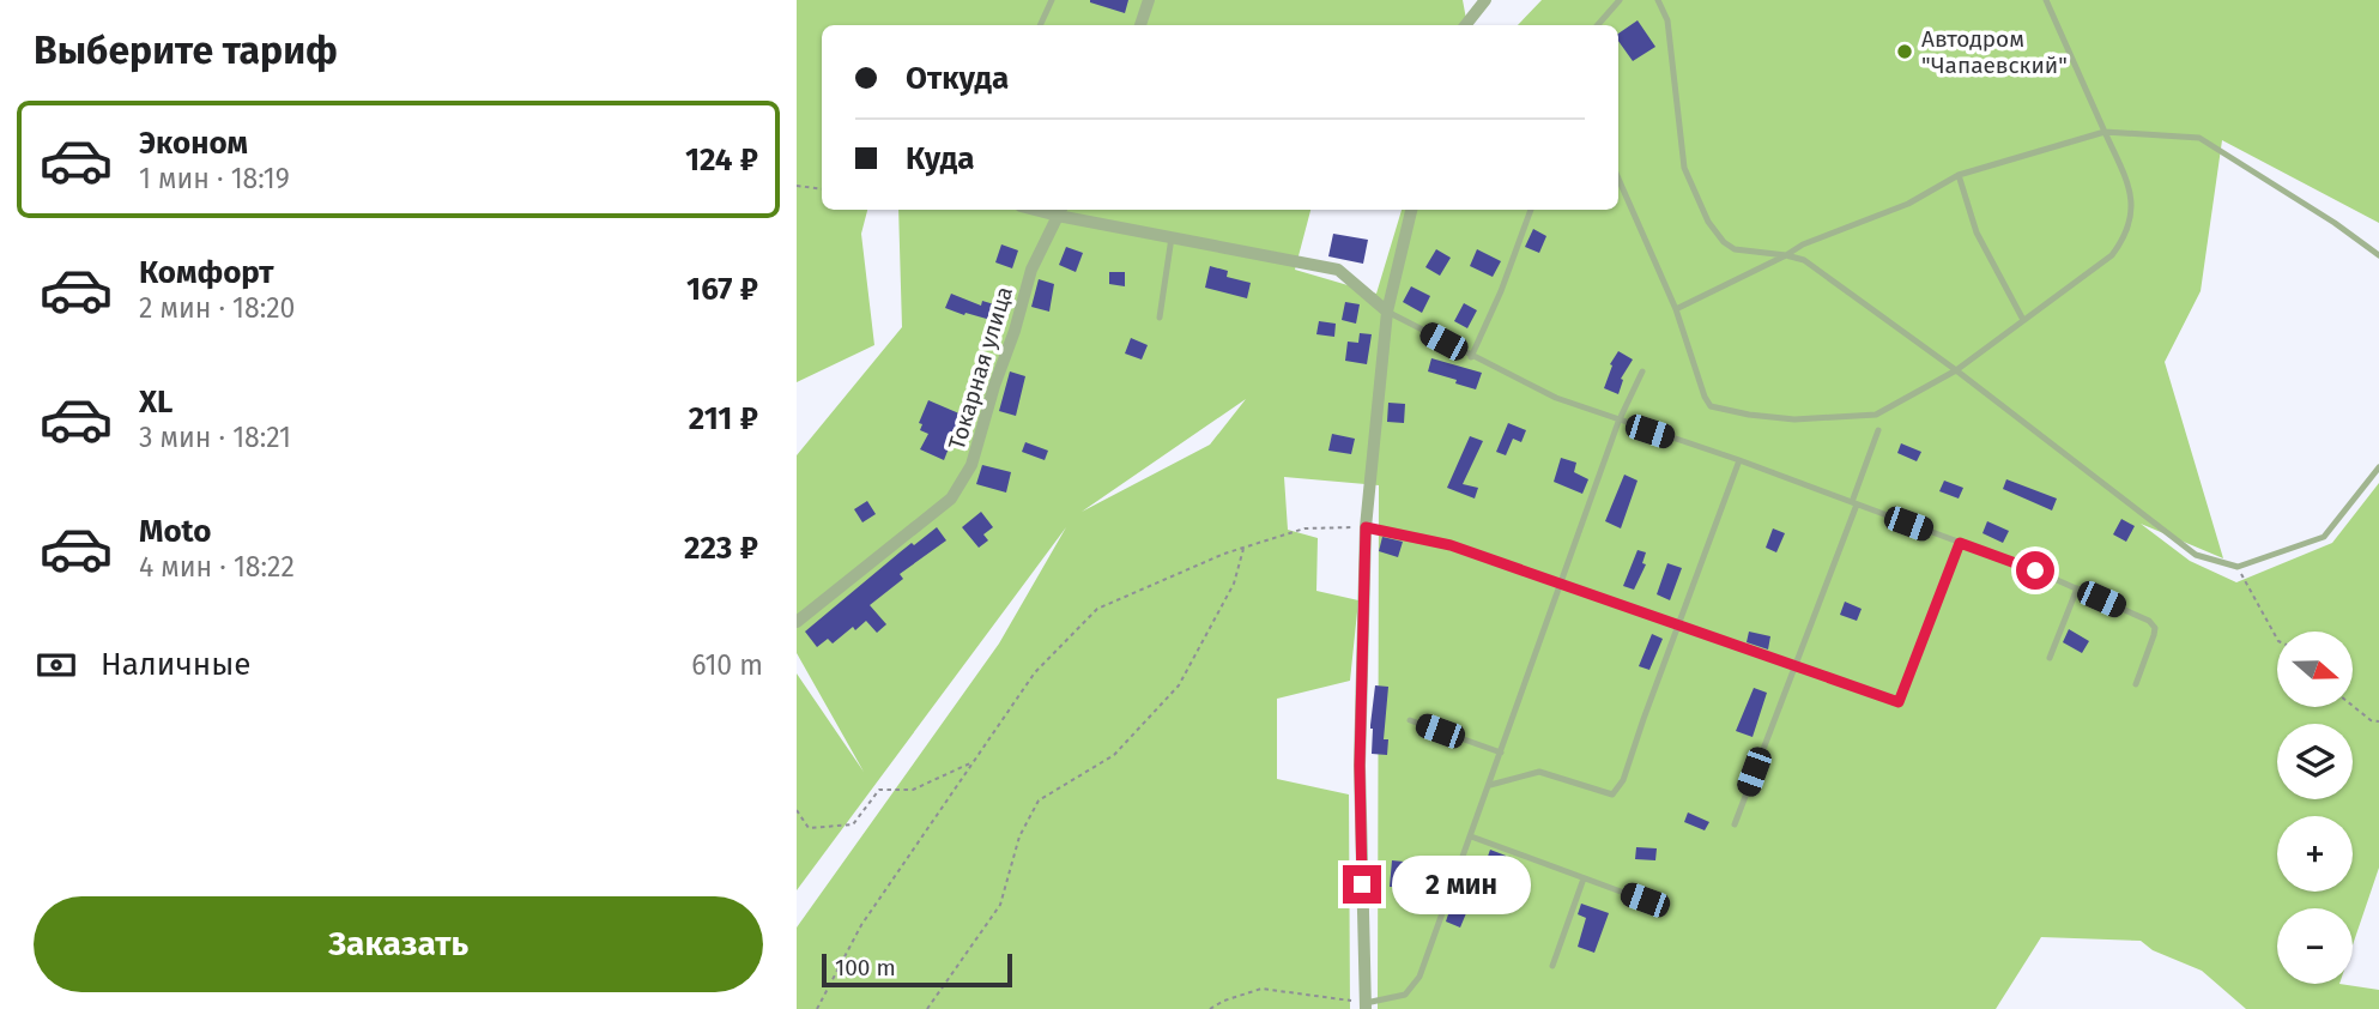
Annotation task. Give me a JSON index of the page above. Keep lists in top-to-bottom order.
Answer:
{
  "streets": {
    "street": ["Токарная улица"]
  },
  "places": ["Автодром \"Чапаевский\""],
  "scale_bar": "100 m",
  "north": "right",
  "page": {
    "heading": "Выберите тариф",
    "banner": ["Откуда", "Куда"],
    "list": [
      {
        "name": "Эконом",
        "note": "1 мин · 18:19",
        "value": "124 ₽"
      },
      {
        "name": "Комфорт",
        "note": "2 мин · 18:20",
        "value": "167 ₽"
      },
      {
        "name": "XL",
        "note": "3 мин · 18:21",
        "value": "211 ₽"
      },
      {
        "name": "Moto",
        "note": "4 мин · 18:22",
        "value": "223 ₽"
      }
    ],
    "pay": ["Наличные", "610 m"],
    "map_buttons": ["+", "−"],
    "bubble": "2 мин",
    "buttons": "Заказать",
    "scale": "100 m"
  }
}
